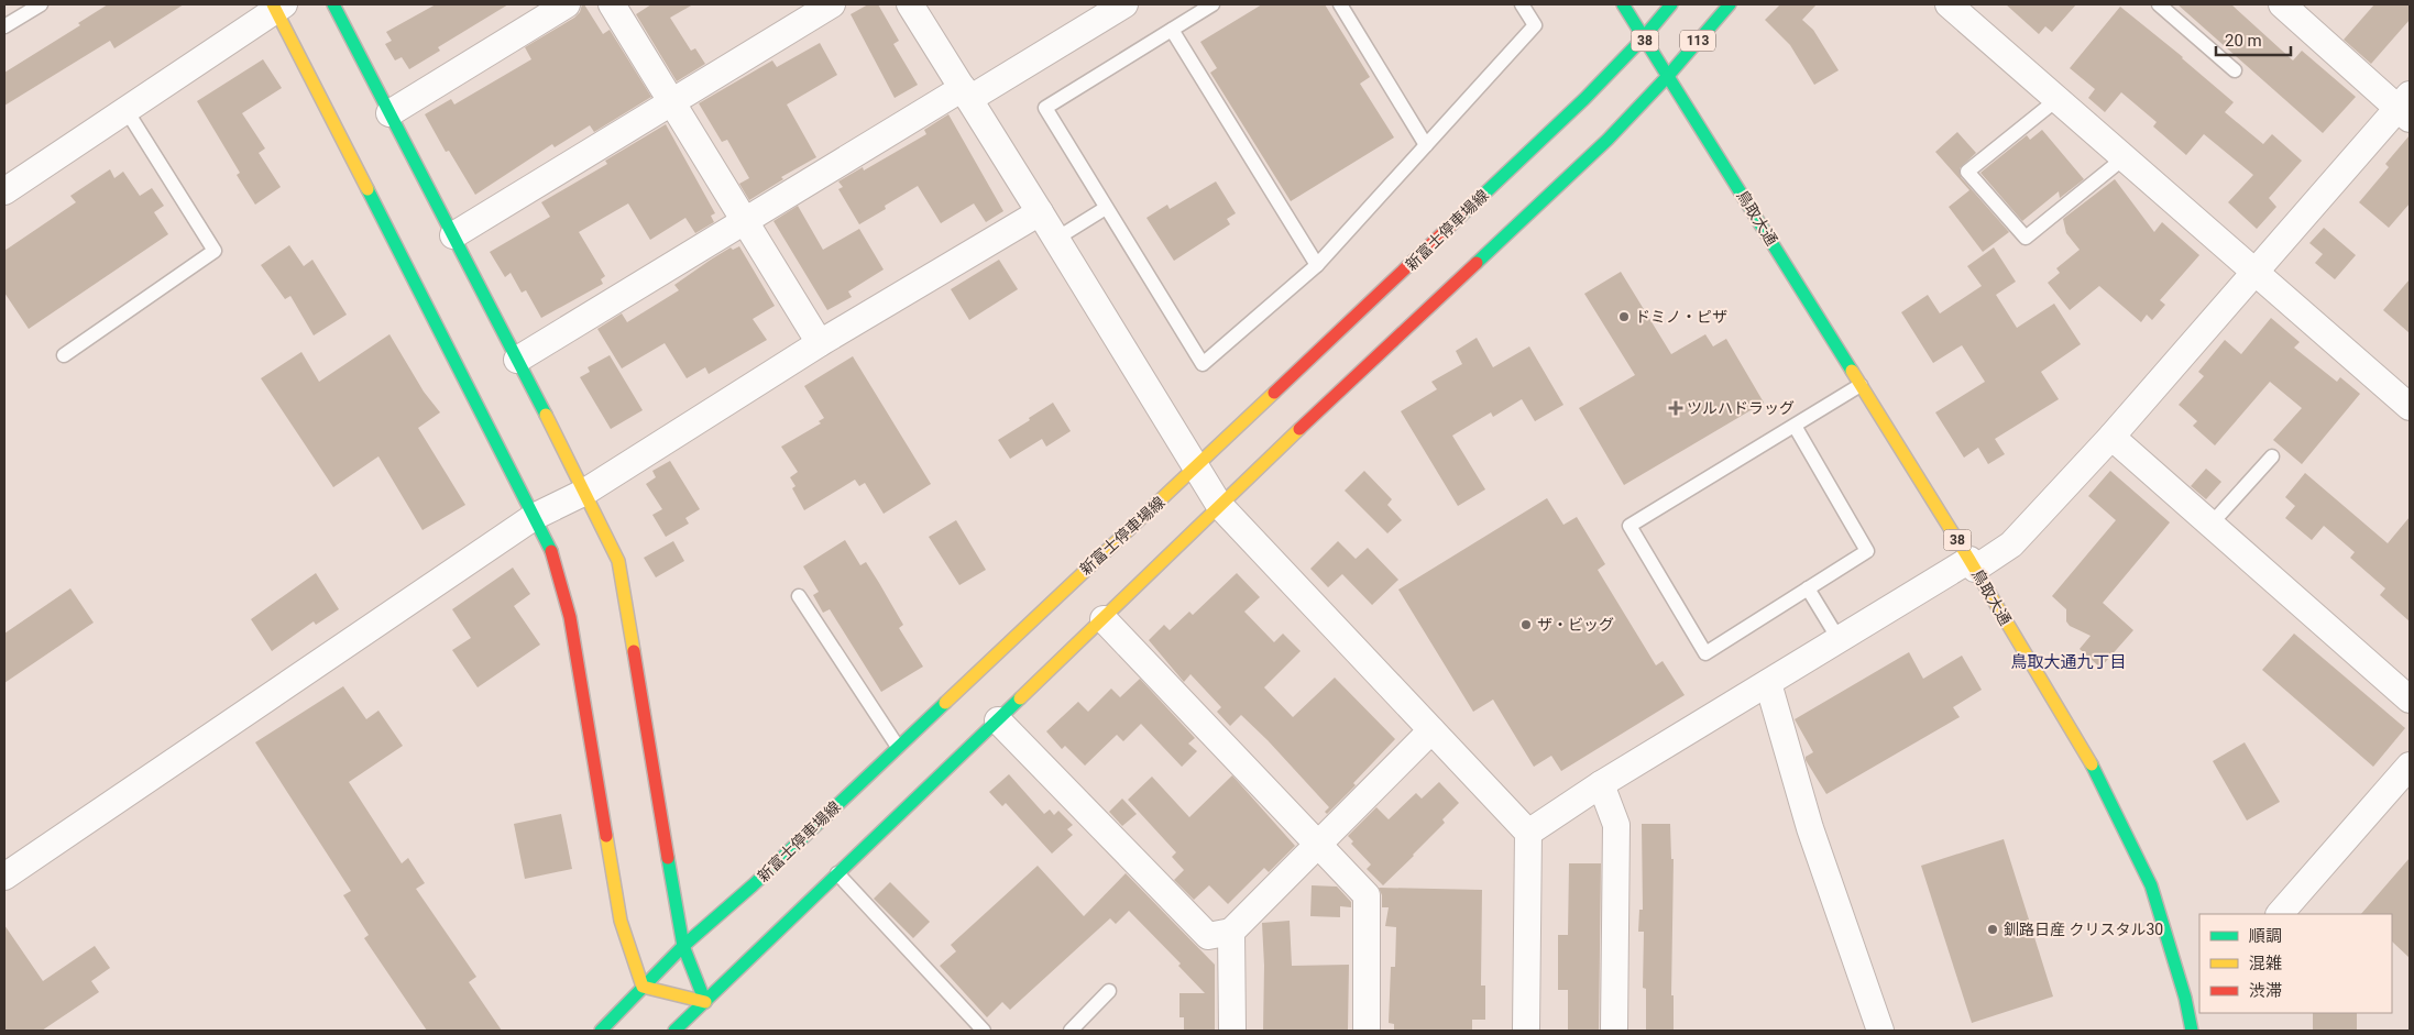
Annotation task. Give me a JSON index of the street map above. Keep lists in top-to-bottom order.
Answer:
{
  "streets": {
    "main road": [
      "38",
      "113",
      "鳥取大通",
      "新富士停車場線"
    ]
  },
  "crossings": [
    ["38", "113"],
    ["38", "鳥取大通"],
    ["38", "新富士停車場線"],
    ["113", "鳥取大通"]
  ],
  "districts": ["鳥取大通九丁目"],
  "places": {
    "other": ["ドミノ・ピザ", "ザ・ビッグ", "釧路日産 クリスタル30"],
    "health": ["ツルハドラッグ"]
  },
  "legend": ["順調", "混雑", "渋滞"],
  "scale_bar": "20 m"
}
